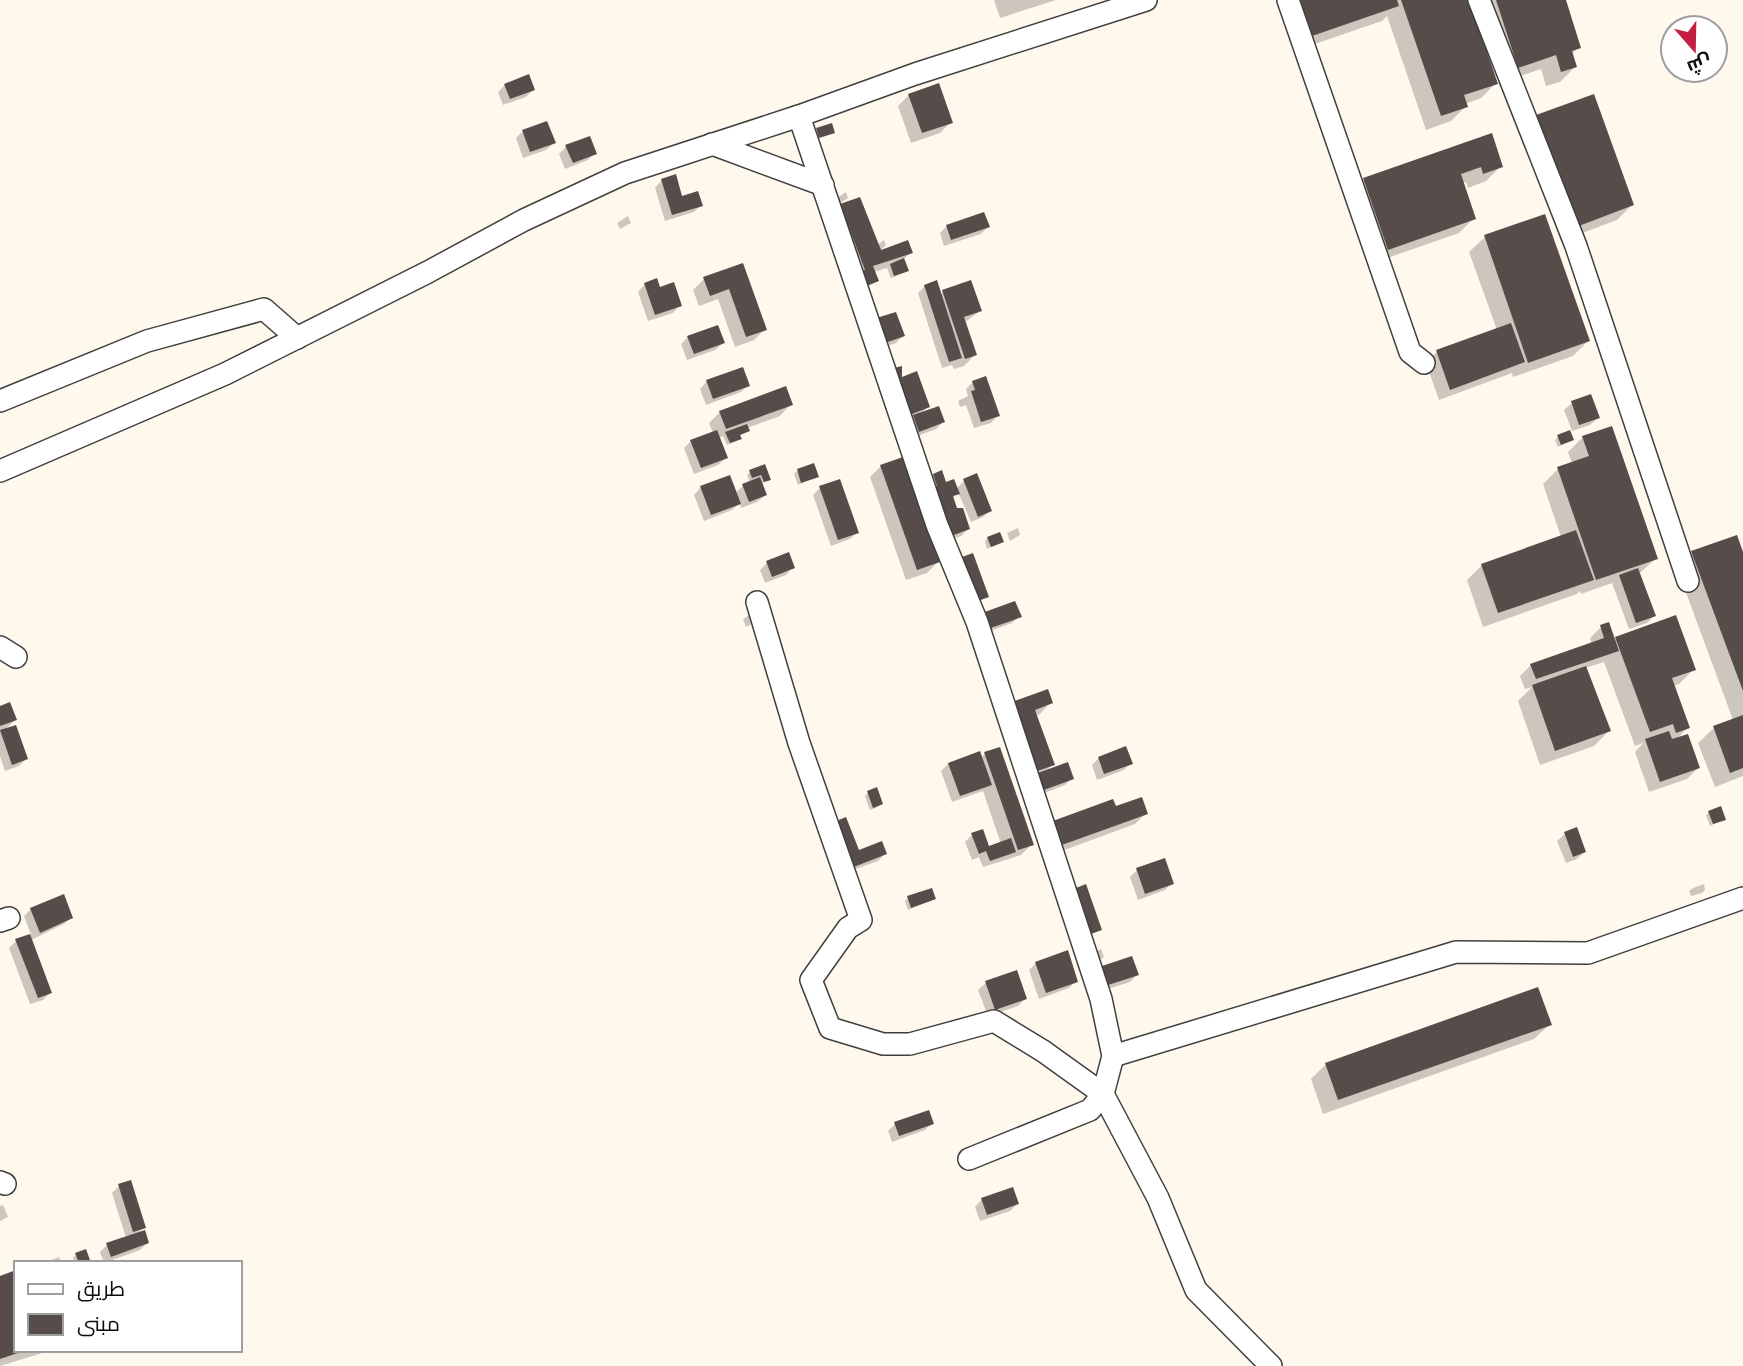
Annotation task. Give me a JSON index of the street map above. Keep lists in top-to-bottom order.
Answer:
{
  "legend": ["طريق", "مبنى"],
  "north": "bottom"
}
